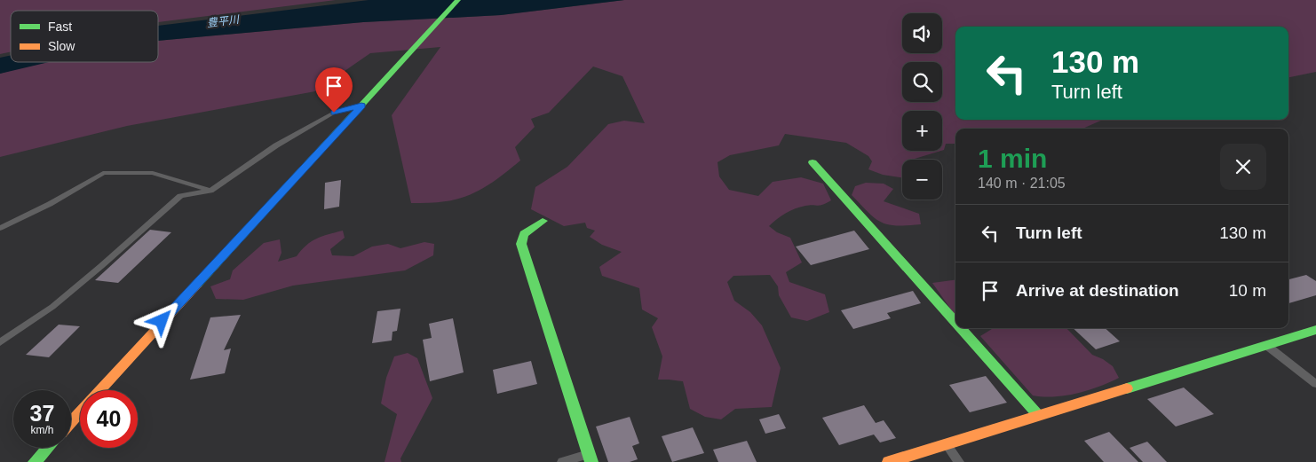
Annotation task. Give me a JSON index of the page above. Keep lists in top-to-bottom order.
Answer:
{
  "water": ["豊平川"],
  "legend": ["Fast", "Slow"],
  "page": {
    "map_buttons": ["+", "−"],
    "turn": ["130 m", "Turn left"],
    "heading": ["1 min", "140 m · 21:05"],
    "list": [
      {
        "name": "Turn left",
        "value": "130 m"
      },
      {
        "name": "Arrive at destination",
        "value": "10 m"
      }
    ],
    "speed": "37 km/h",
    "limit": "40"
  }
}
